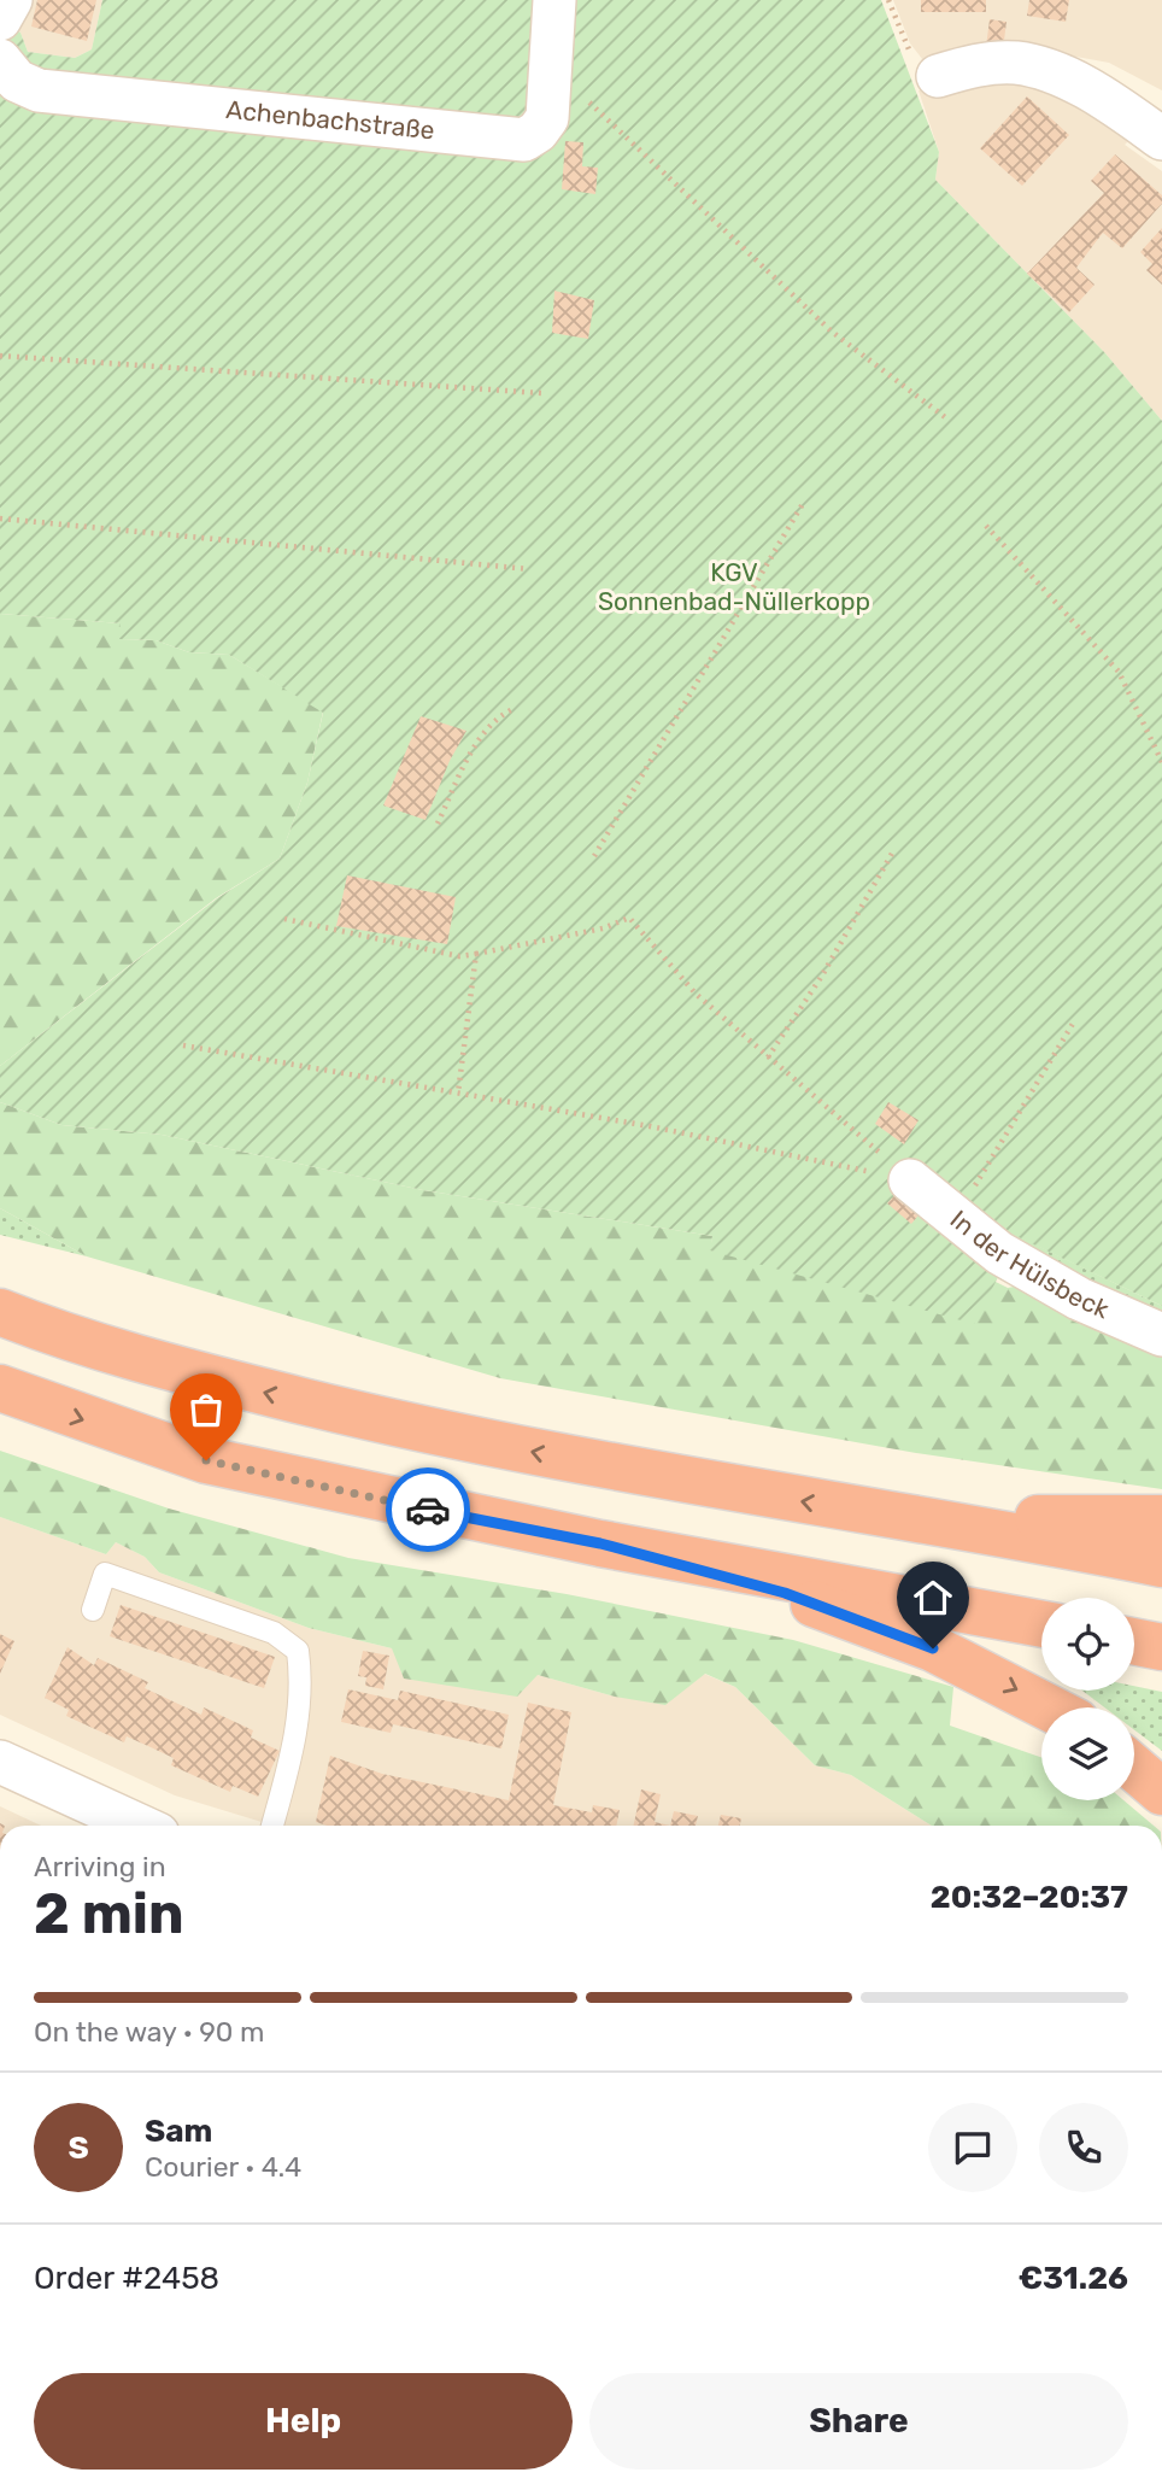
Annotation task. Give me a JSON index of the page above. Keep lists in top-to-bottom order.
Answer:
{
  "streets": {
    "street": ["Achenbachstraße", "In der Hülsbeck"]
  },
  "parks": ["KGV Sonnenbad-Nüllerkopp"],
  "page": {
    "heading": ["2 min", "Arriving in", "20:32–20:37"],
    "panel": [
      "Sam",
      "Courier · 4.4",
      "Order #2458",
      "€31.26"
    ],
    "bar": "On the way · 90 m",
    "round": "S",
    "buttons": ["Help", "Share"]
  }
}
